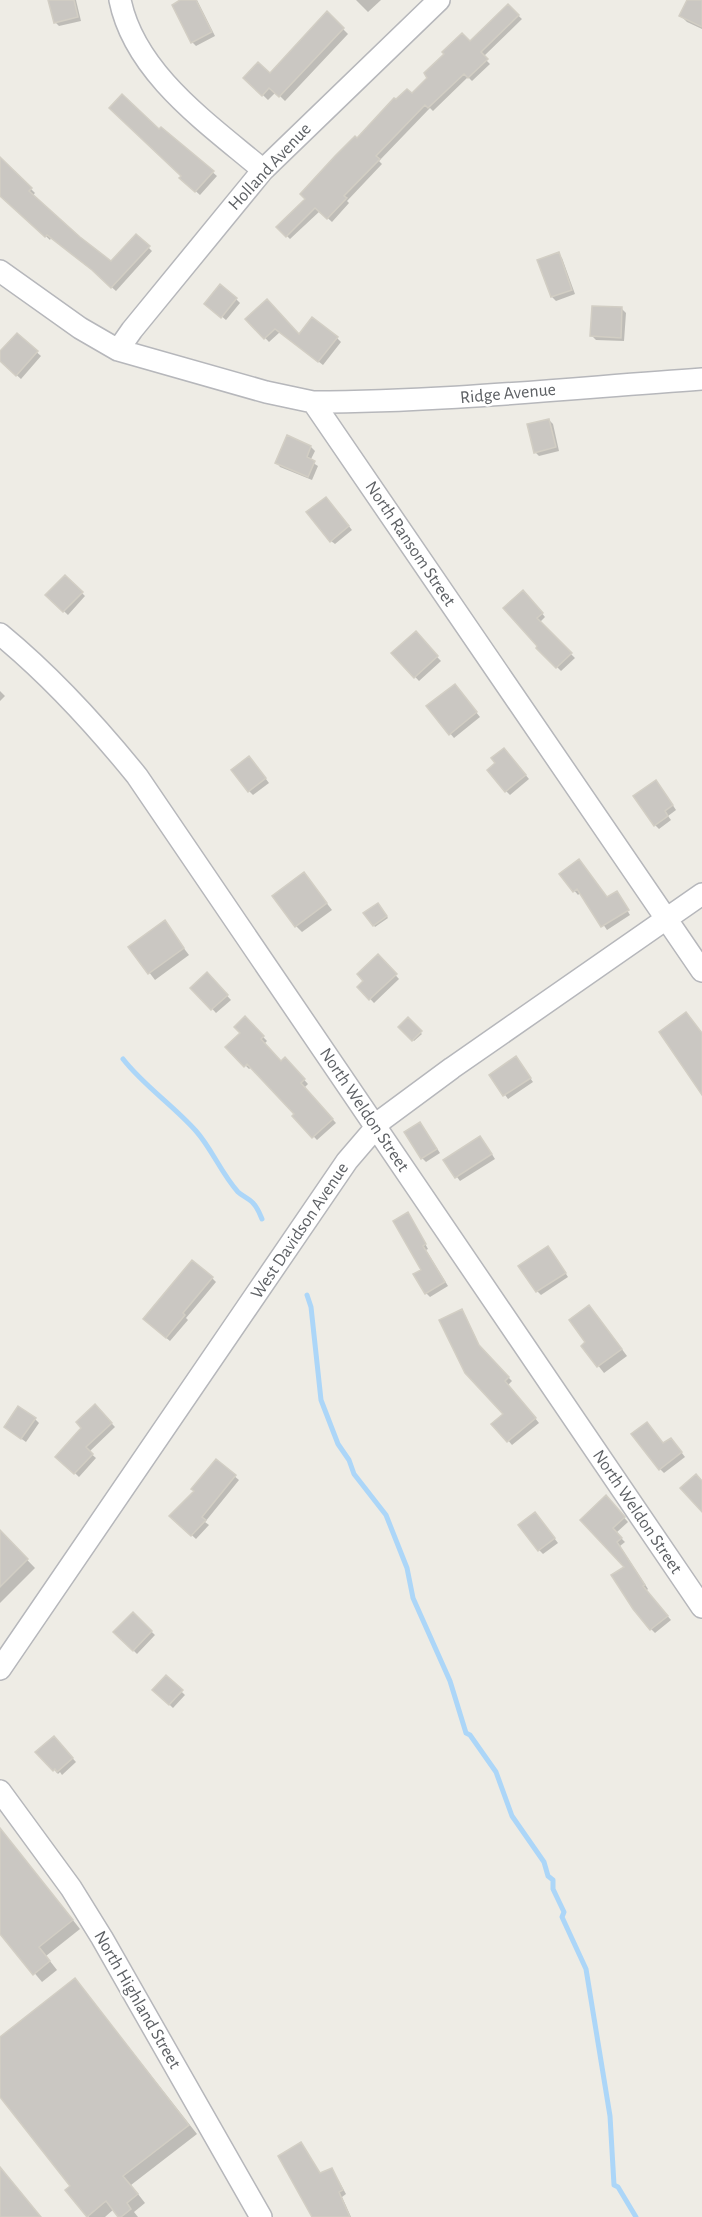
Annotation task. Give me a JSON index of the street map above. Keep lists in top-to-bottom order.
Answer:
{
  "streets": {
    "street": [
      "Holland Avenue",
      "Ridge Avenue",
      "North Ransom Street",
      "North Weldon Street",
      "West Davidson Avenue",
      "North Highland Street"
    ]
  },
  "crossings": [
    ["Ridge Avenue", "North Ransom Street"],
    ["North Ransom Street", "West Davidson Avenue"],
    ["North Weldon Street", "West Davidson Avenue"]
  ]
}
